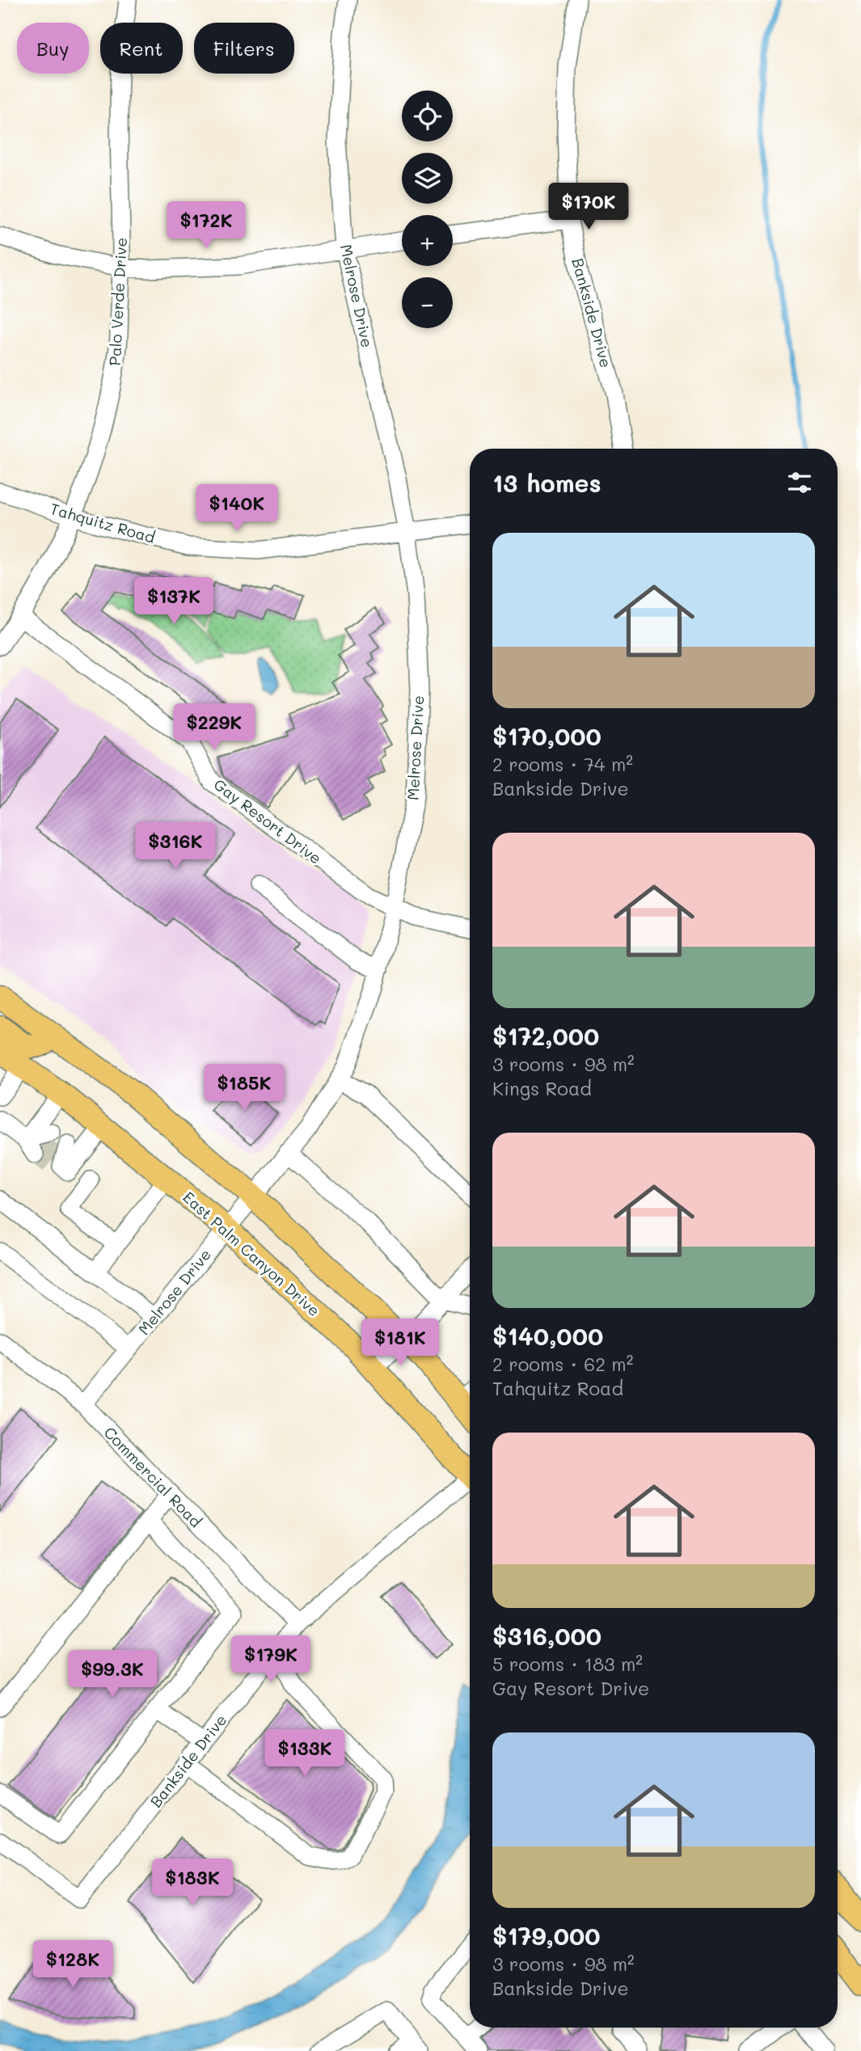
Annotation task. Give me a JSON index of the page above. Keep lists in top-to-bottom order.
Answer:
{
  "streets": {
    "main road": ["East Palm Canyon Drive"],
    "street": [
      "Melrose Drive",
      "Palo Verde Drive",
      "Bankside Drive",
      "Tahquitz Road",
      "Gay Resort Drive",
      "Commercial Road"
    ]
  },
  "crossings": [
    ["Melrose Drive", "Tahquitz Road"],
    ["Melrose Drive", "Gay Resort Drive"],
    ["Melrose Drive", "East Palm Canyon Drive"],
    ["Melrose Drive", "Commercial Road"],
    ["Palo Verde Drive", "Tahquitz Road"],
    ["Palo Verde Drive", "Gay Resort Drive"],
    ["Bankside Drive", "Commercial Road"]
  ],
  "page": {
    "chip": ["Buy", "Rent", "Filters"],
    "map_buttons": ["+", "−"],
    "price": [
      "$170K",
      "$172K",
      "$140K",
      "$137K",
      "$229K",
      "$316K",
      "$185K",
      "$181K",
      "$179K",
      "$99.3K",
      "$133K",
      "$183K",
      "$128K"
    ],
    "heading": "13 homes",
    "list": [
      {
        "name": "$170,000",
        "note": "2 rooms · 74 m² · Bankside Drive"
      },
      {
        "name": "$172,000",
        "note": "3 rooms · 98 m² · Kings Road"
      },
      {
        "name": "$140,000",
        "note": "2 rooms · 62 m² · Tahquitz Road"
      },
      {
        "name": "$316,000",
        "note": "5 rooms · 183 m² · Gay Resort Drive"
      },
      {
        "name": "$179,000",
        "note": "3 rooms · 98 m² · Bankside Drive"
      }
    ]
  }
}
